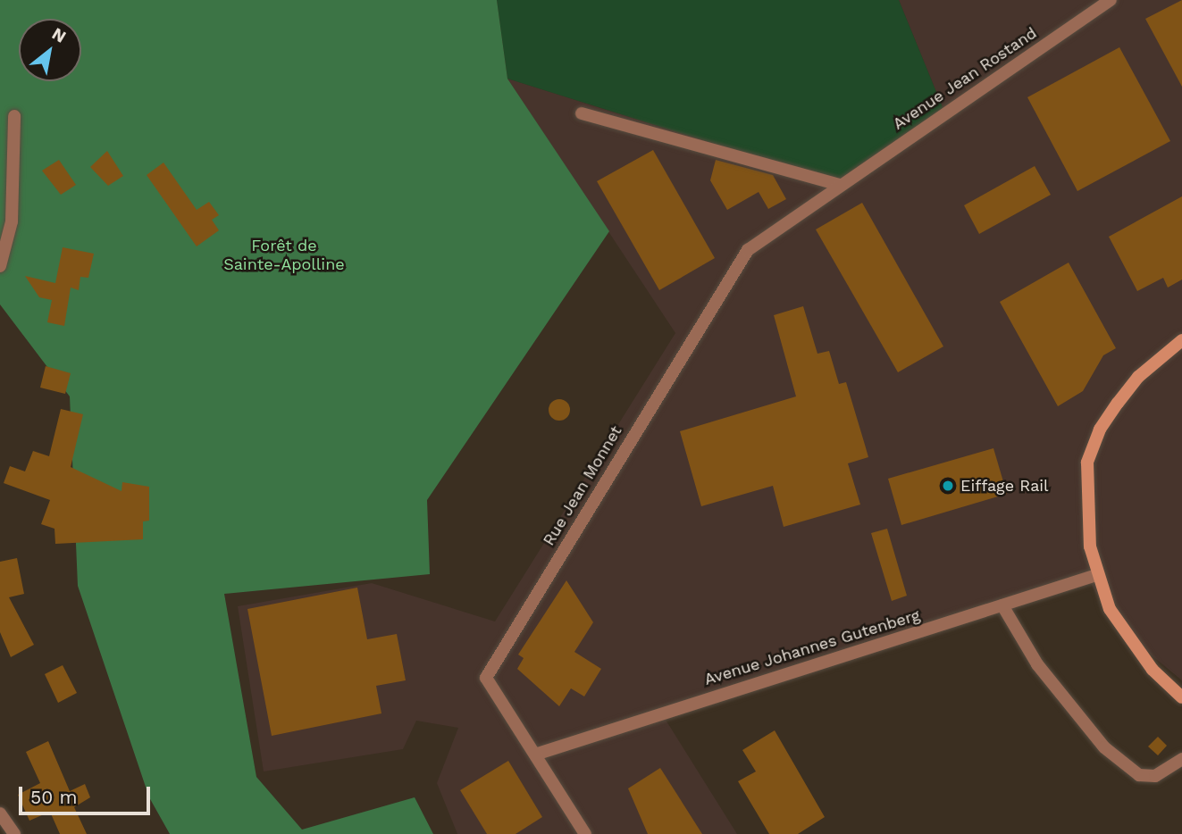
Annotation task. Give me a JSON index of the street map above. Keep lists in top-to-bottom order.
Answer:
{
  "streets": {
    "street": ["Avenue Jean Rostand", "Rue Jean Monnet", "Avenue Johannes Gutenberg"]
  },
  "crossings": [
    ["Avenue Jean Rostand", "Rue Jean Monnet"],
    ["Rue Jean Monnet", "Avenue Johannes Gutenberg"]
  ],
  "parks": ["Forêt de Sainte-Apolline"],
  "places": ["Eiffage Rail"],
  "scale_bar": "50 m",
  "north": "top right"
}
